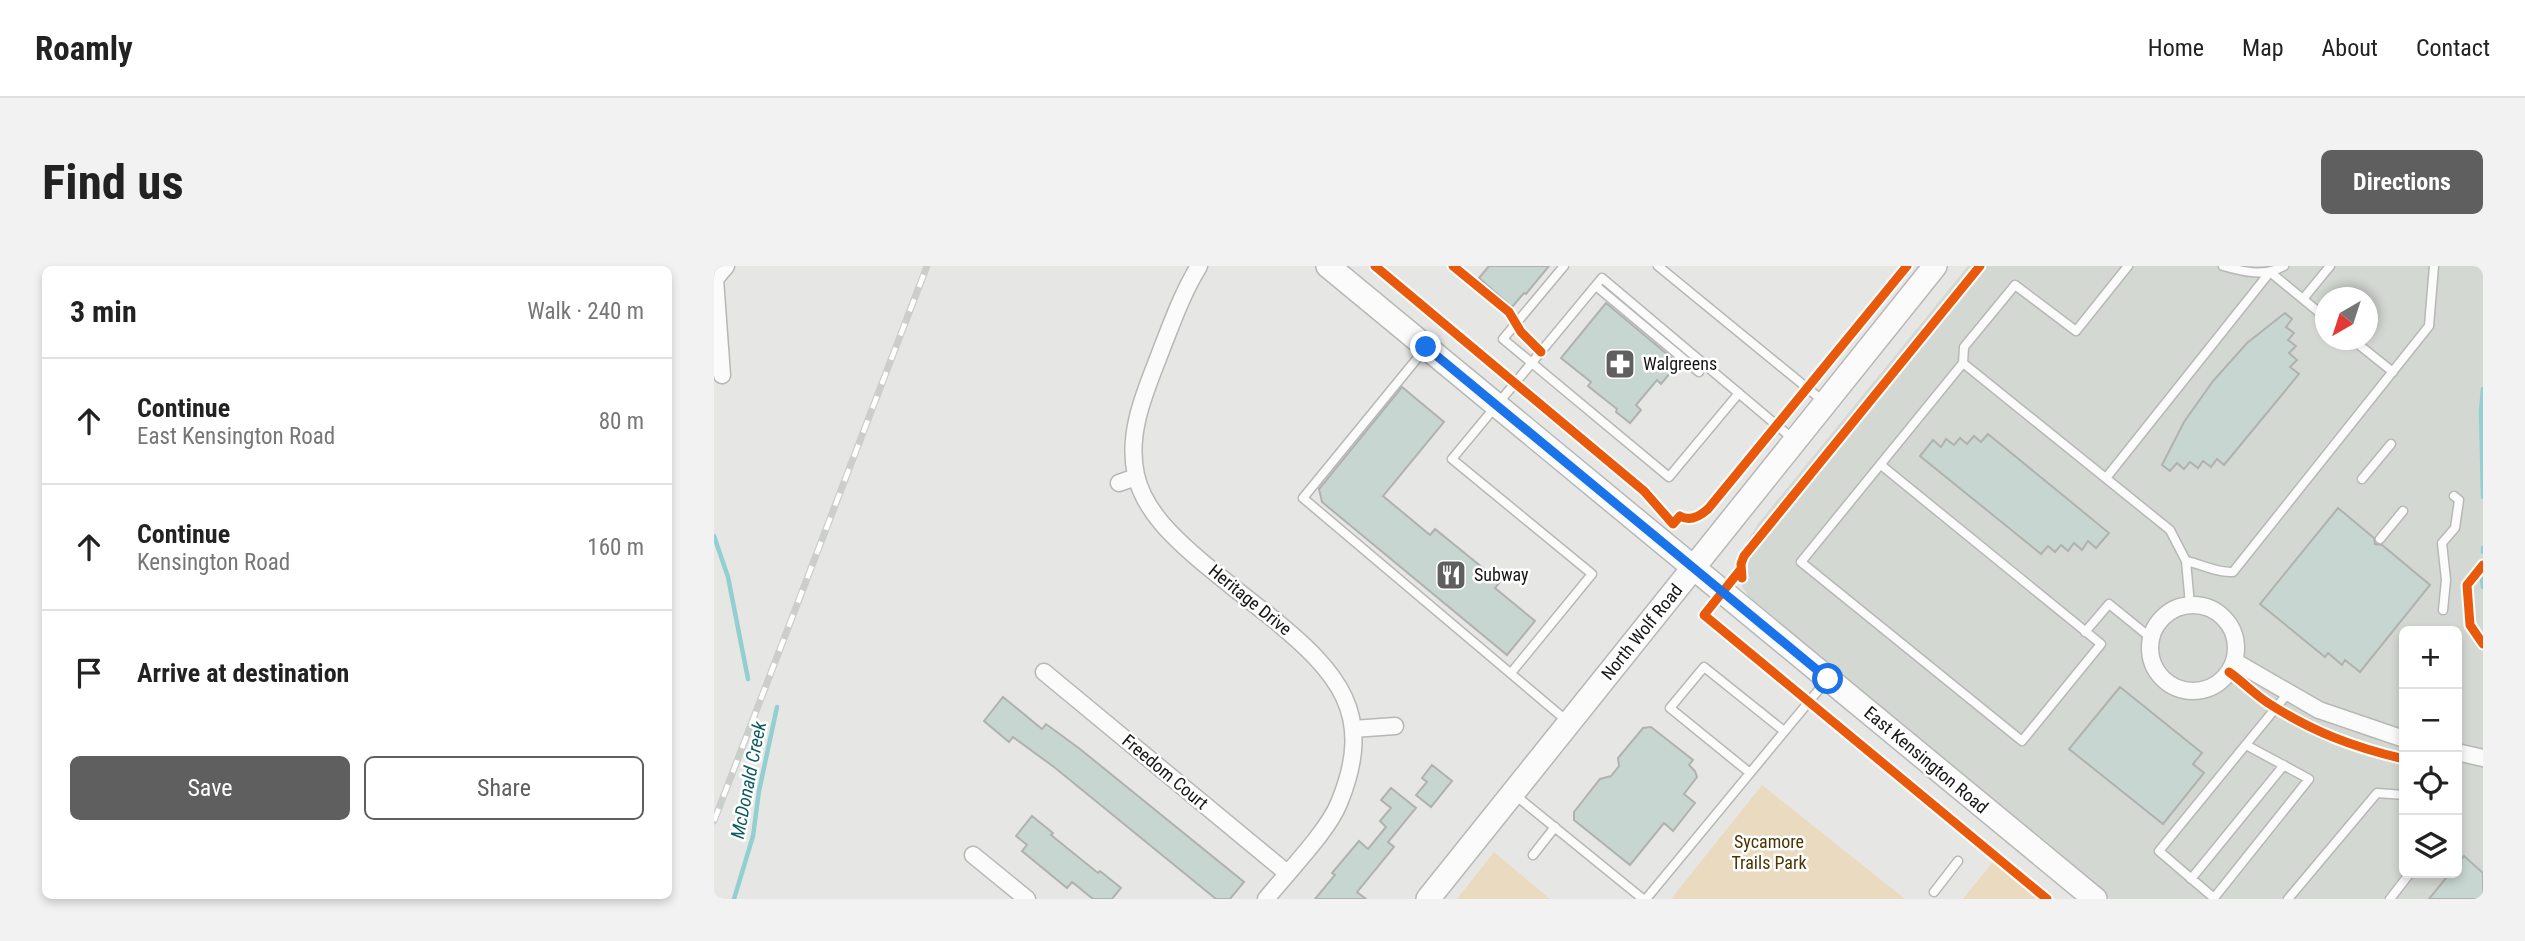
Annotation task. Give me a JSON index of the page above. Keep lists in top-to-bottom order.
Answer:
{
  "streets": {
    "main road": ["North Wolf Road", "East Kensington Road"],
    "street": ["Heritage Drive", "Freedom Court"]
  },
  "crossings": [
    ["Heritage Drive", "Freedom Court"],
    ["North Wolf Road", "East Kensington Road"]
  ],
  "water": ["McDonald Creek"],
  "parks": ["Sycamore Trails Park"],
  "places": {
    "pharmacy": ["Walgreens"],
    "restaurant": ["Subway"]
  },
  "north": "bottom left",
  "page": {
    "header": "Roamly",
    "nav": [
      "Home",
      "Map",
      "About",
      "Contact"
    ],
    "buttons": [
      "Directions",
      ["Save", "Share"]
    ],
    "title": "Find us",
    "heading": ["3 min", "Walk · 240 m"],
    "list": [
      ["Continue", "East Kensington Road", "80 m"],
      ["Continue", "Kensington Road", "160 m"],
      "Arrive at destination"
    ],
    "map_buttons": ["+", "−"]
  }
}
